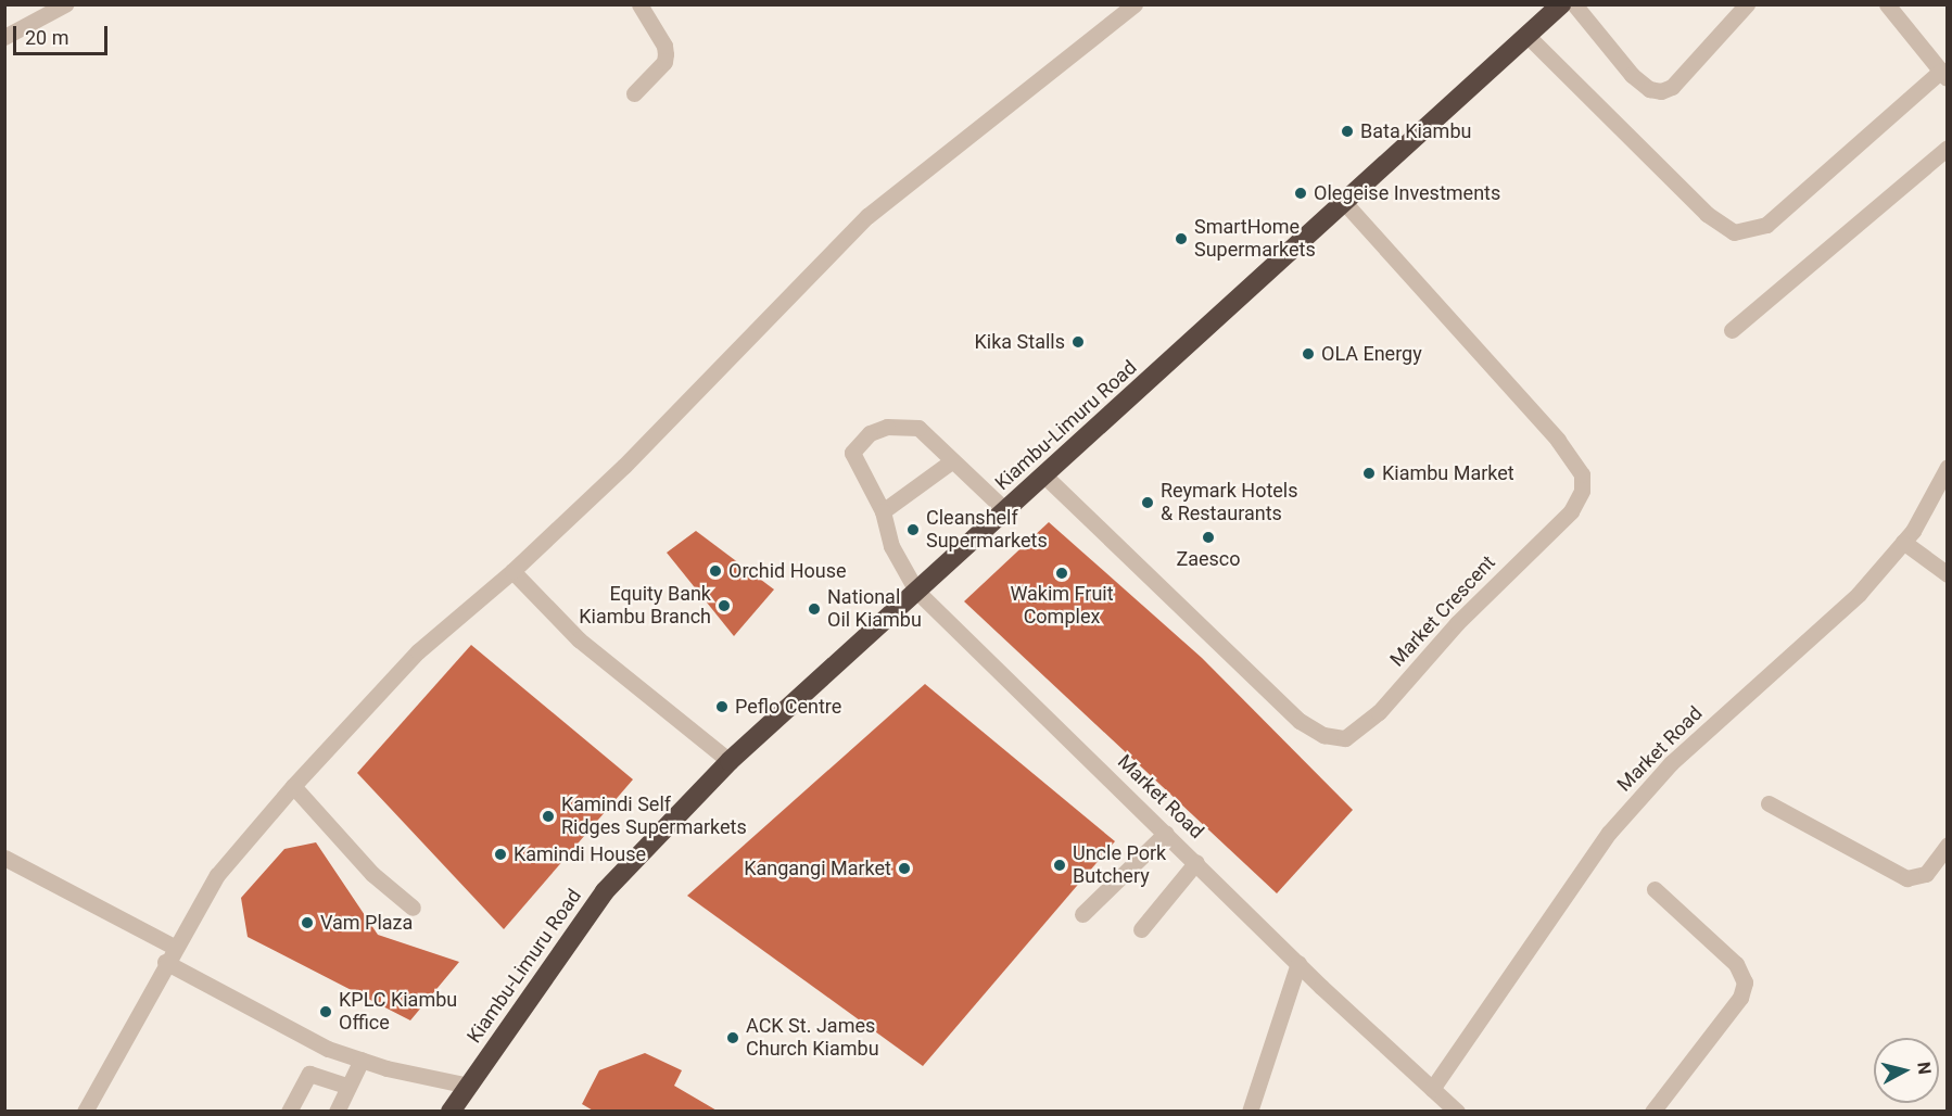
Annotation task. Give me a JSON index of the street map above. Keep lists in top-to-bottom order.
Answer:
{
  "streets": {
    "highway": ["Kiambu-Limuru Road"],
    "street": ["Market Crescent", "Market Road"]
  },
  "crossings": [
    ["Kiambu-Limuru Road", "Market Crescent"],
    ["Kiambu-Limuru Road", "Market Road"]
  ],
  "places": [
    "Bata Kiambu",
    "Olegeise Investments",
    "SmartHome Supermarkets",
    "Kika Stalls",
    "OLA Energy",
    "Kiambu Market",
    "Reymark Hotels & Restaurants",
    "Cleanshelf Supermarkets",
    "Zaesco",
    "Orchid House",
    "Wakim Fruit Complex",
    "Equity Bank Kiambu Branch",
    "National Oil Kiambu",
    "Peflo Centre",
    "Kamindi Self Ridges Supermarkets",
    "Kamindi House",
    "Uncle Pork Butchery",
    "Kangangi Market",
    "Vam Plaza",
    "KPLC Kiambu Office",
    "ACK St. James Church Kiambu"
  ],
  "scale_bar": "20 m",
  "north": "right"
}
